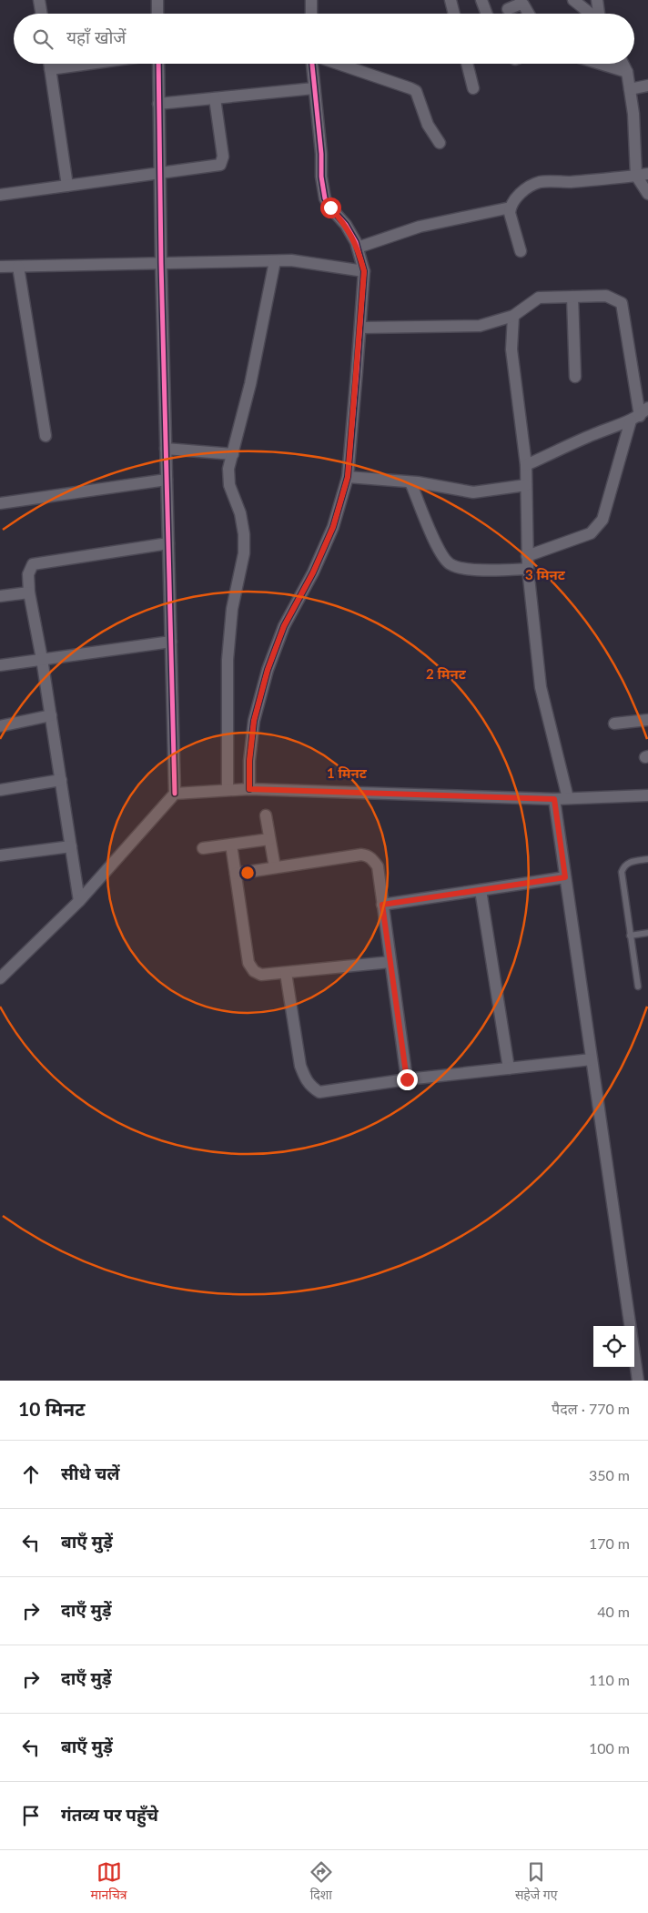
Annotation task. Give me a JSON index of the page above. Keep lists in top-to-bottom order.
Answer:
{
  "page": {
    "search": "यहाँ खोजें",
    "heading": ["10 मिनट", "पैदल · 770 m"],
    "list": [
      ["सीधे चलें", "350 m"],
      ["बाएँ मुड़ें", "170 m"],
      ["दाएँ मुड़ें", "40 m"],
      ["दाएँ मुड़ें", "110 m"],
      ["बाएँ मुड़ें", "100 m"],
      "गंतव्य पर पहुँचे"
    ],
    "nav": ["मानचित्र", "दिशा", "सहेजे गए"]
  },
  "rings": ["3 मिनट", "2 मिनट", "1 मिनट"]
}
